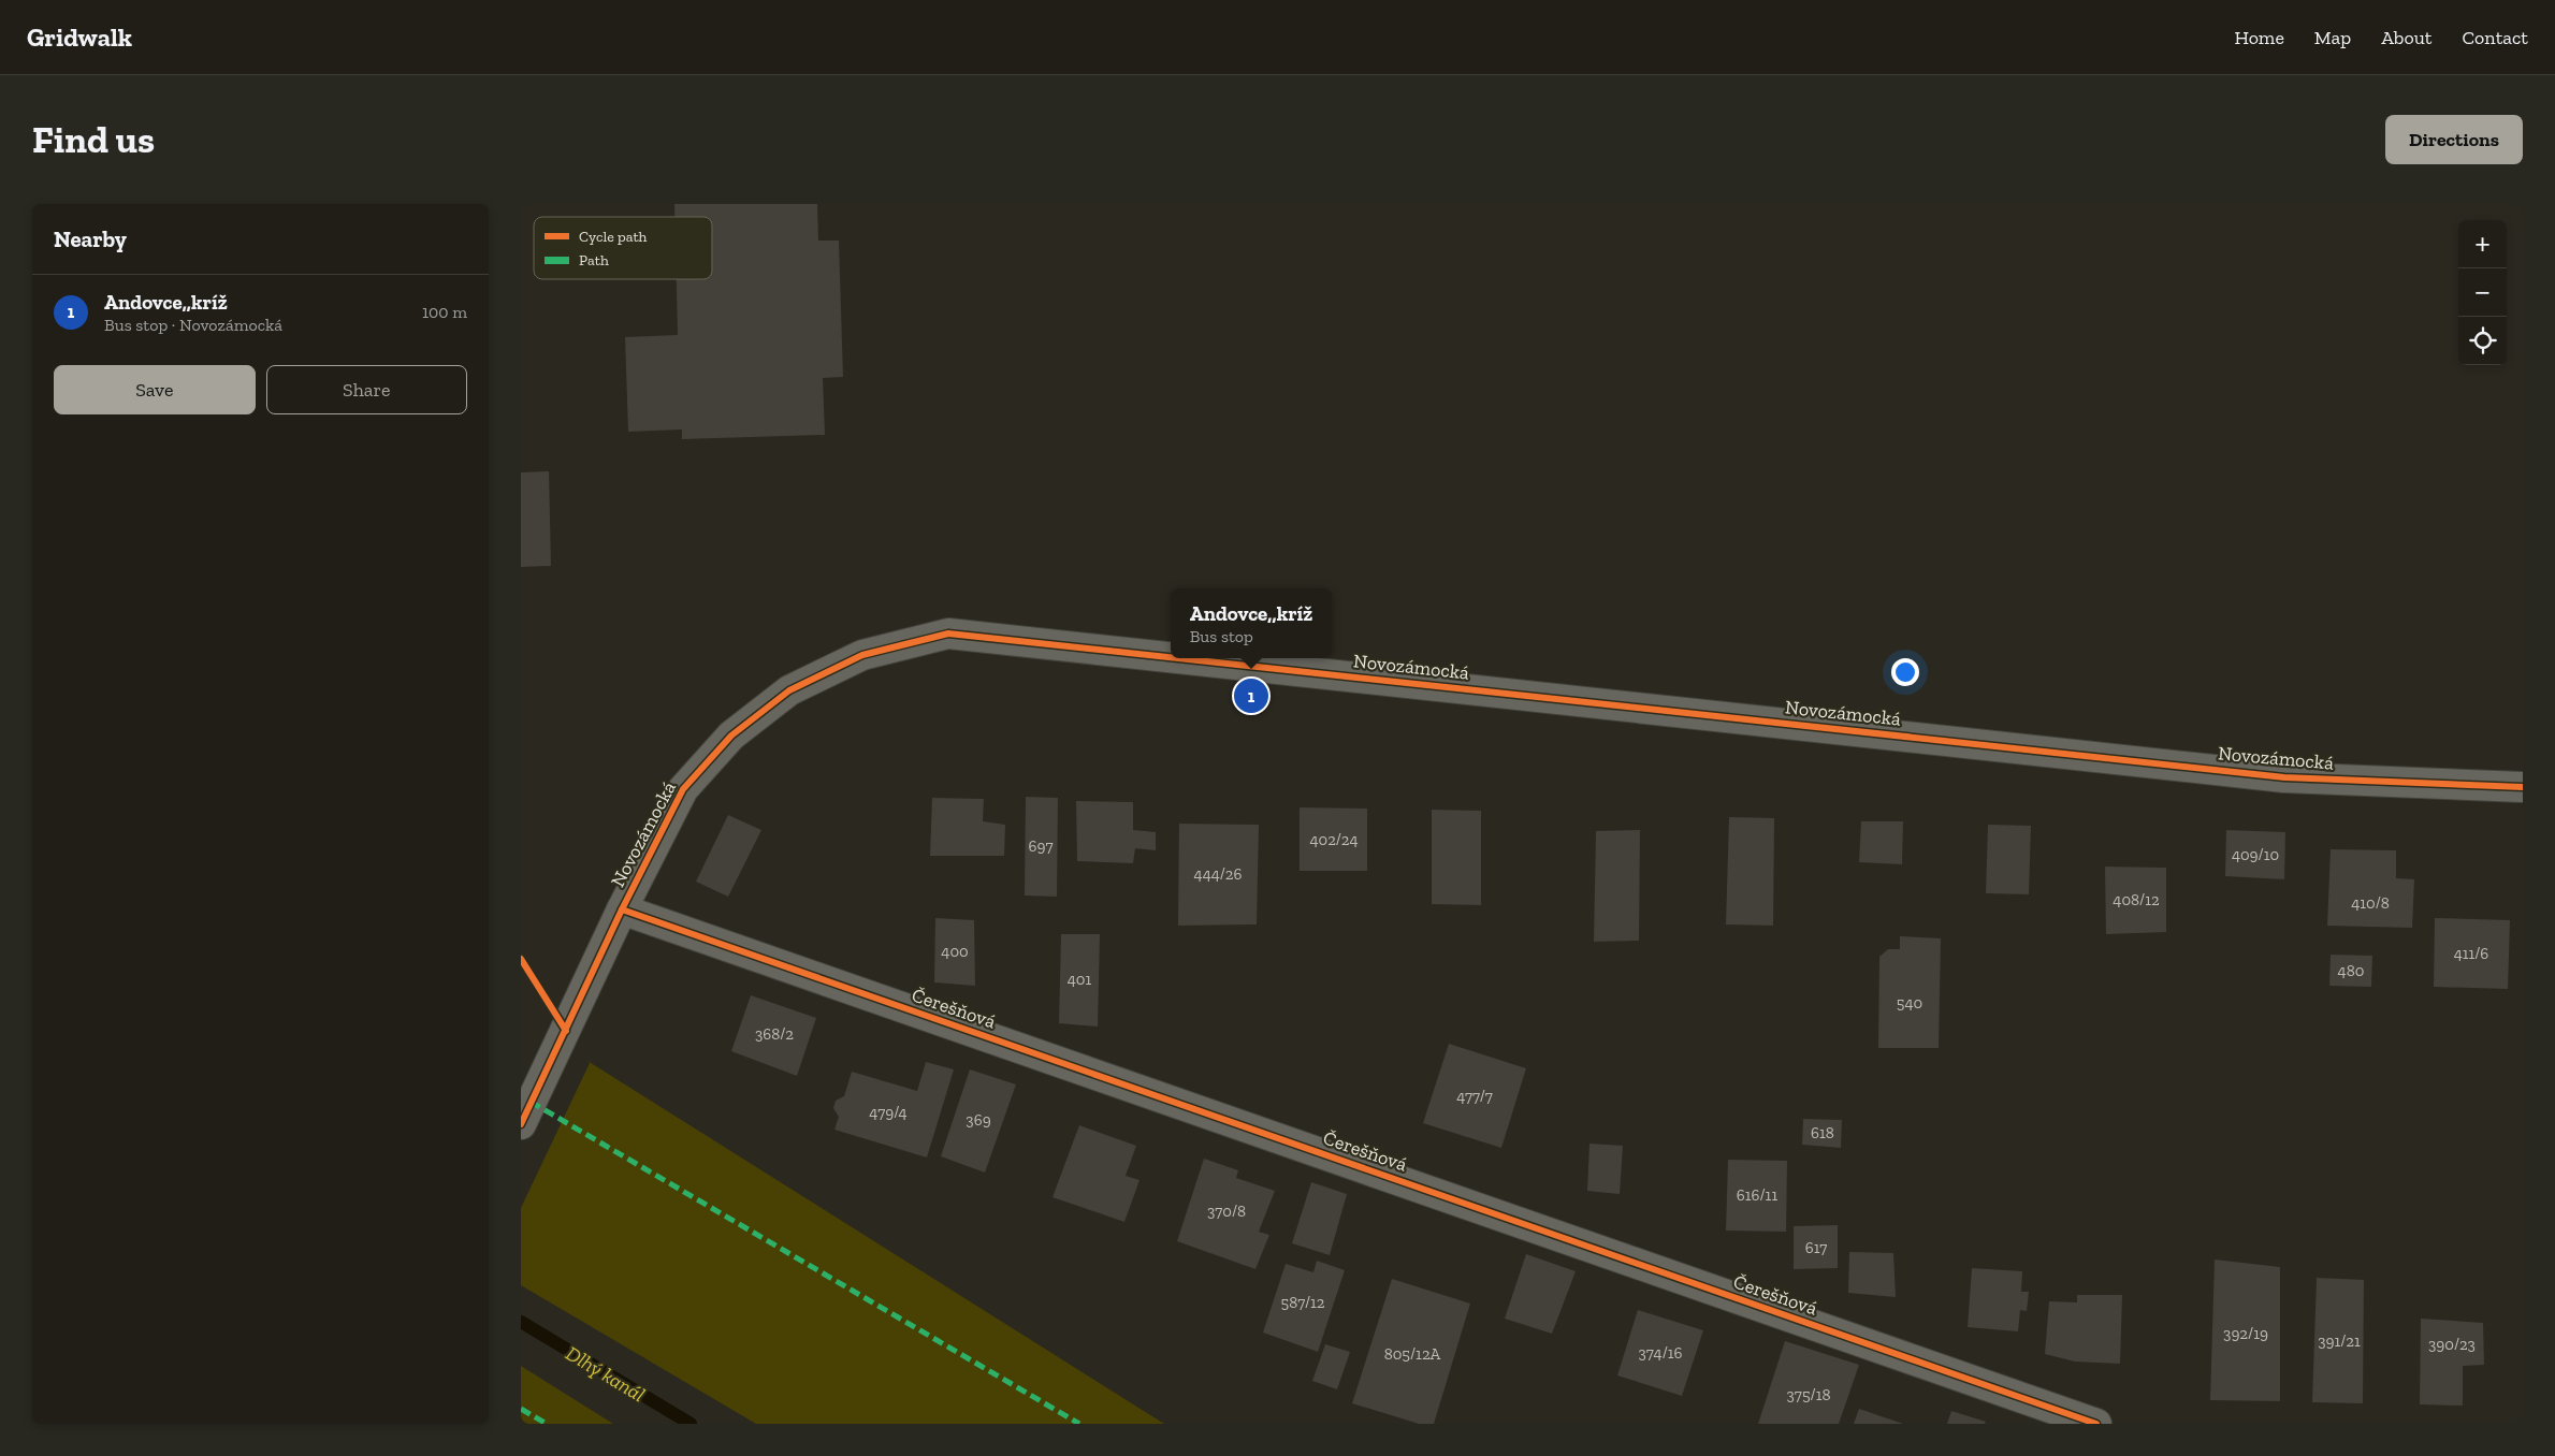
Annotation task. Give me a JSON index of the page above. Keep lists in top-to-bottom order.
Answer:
{
  "streets": {
    "street": ["Novozámocká", "Čerešňová"]
  },
  "crossings": [
    ["Novozámocká", "Čerešňová"]
  ],
  "water": ["Dlhý kanál"],
  "house_numbers": [
    "402/24",
    "697",
    "409/10",
    "444/26",
    "408/12",
    "410/8",
    "400",
    "411/6",
    "480",
    "401",
    "540",
    "368/2",
    "477/7",
    "479/4",
    "369",
    "618",
    "616/11",
    "370/8",
    "617",
    "587/12",
    "392/19",
    "391/21",
    "390/23",
    "374/16",
    "805/12A",
    "375/18"
  ],
  "legend": ["Cycle path", "Path"],
  "page": {
    "header": "Gridwalk",
    "nav": [
      "Home",
      "Map",
      "About",
      "Contact"
    ],
    "buttons": [
      "Directions",
      ["Save", "Share"]
    ],
    "title": "Find us",
    "heading": "Nearby",
    "map_buttons": ["+", "−"],
    "list": [
      {
        "mark": "1",
        "name": "Andovce,,kríž",
        "note": "Bus stop · Novozámocká",
        "value": "100 m"
      }
    ],
    "popup": ["Andovce,,kríž", "Bus stop"],
    "pins": "1"
  }
}
